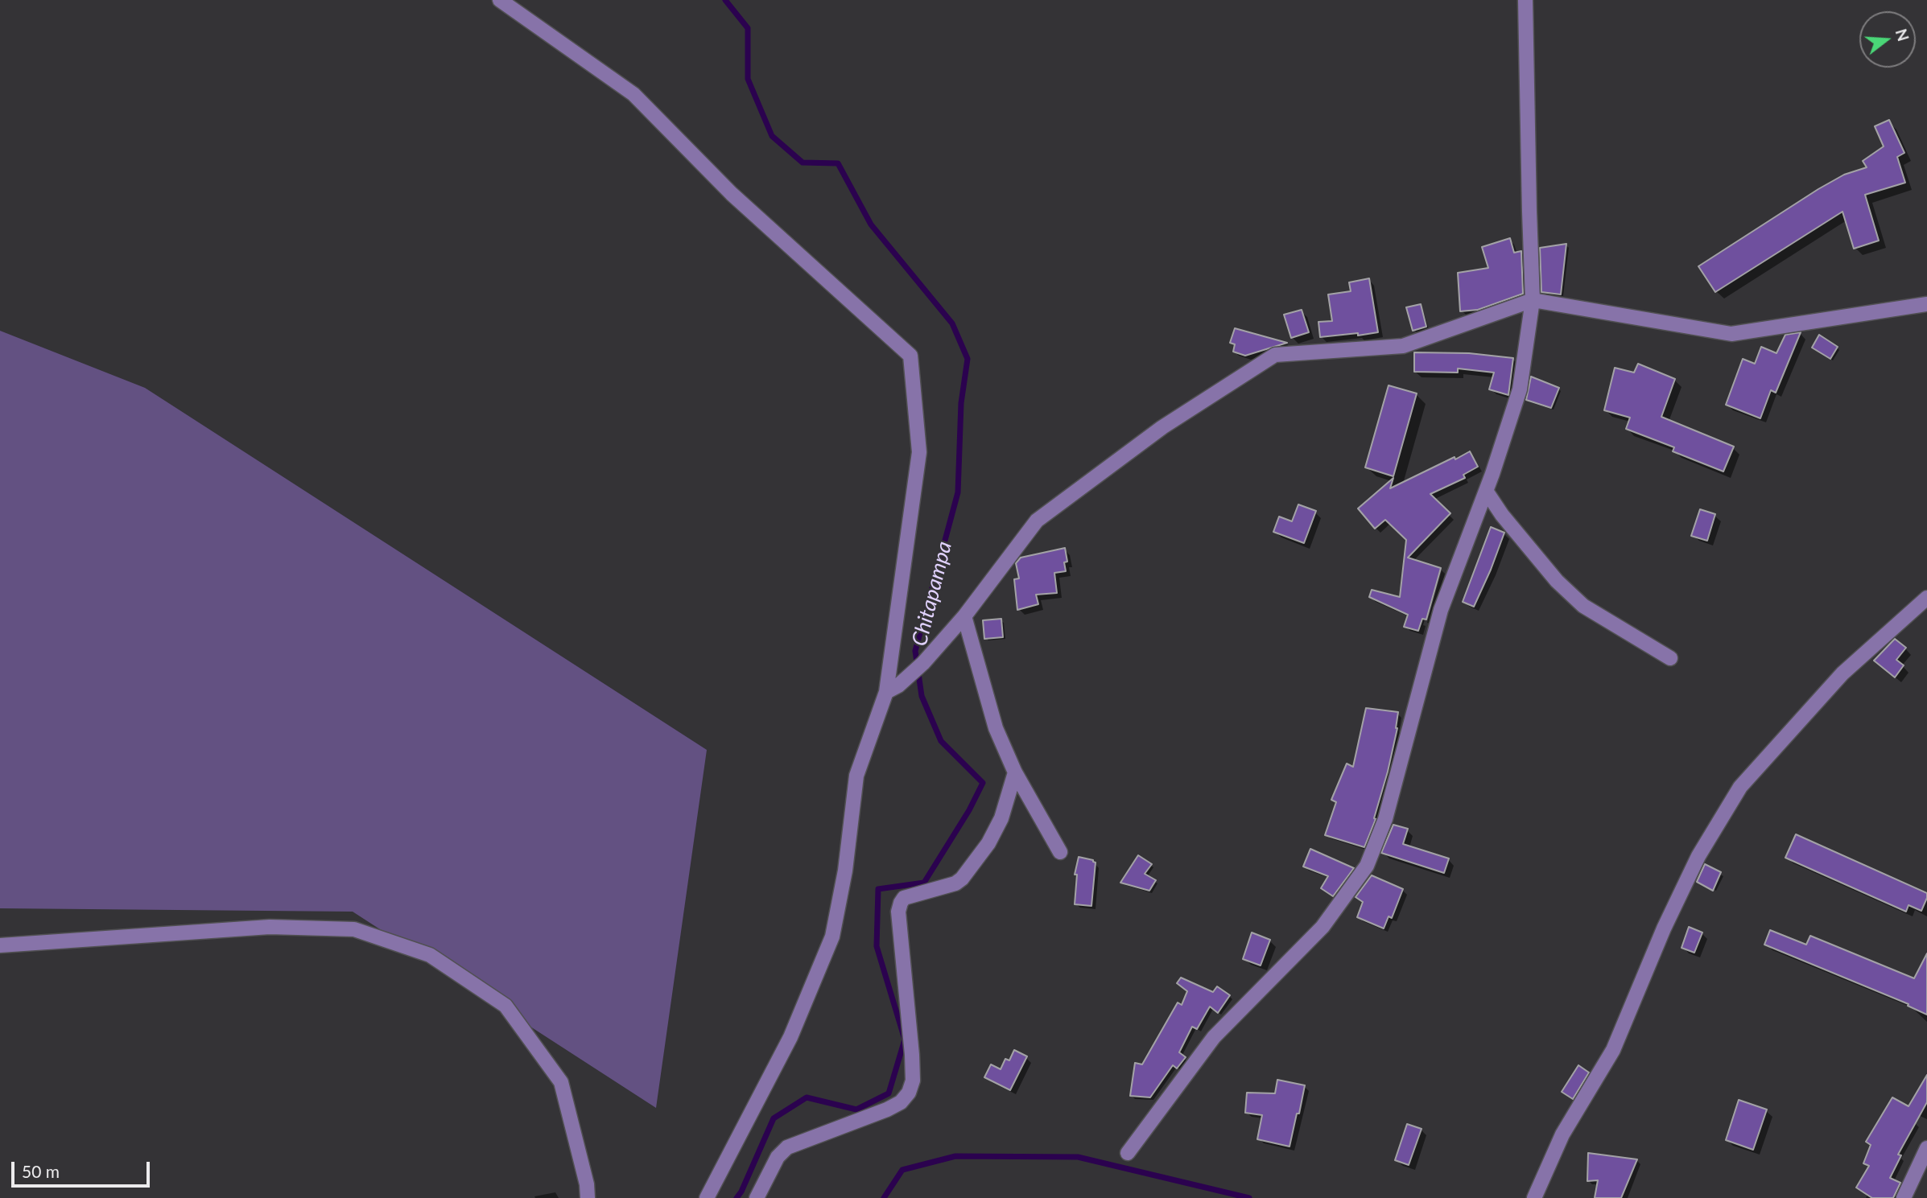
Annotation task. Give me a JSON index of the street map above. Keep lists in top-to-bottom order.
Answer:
{
  "water": ["Chitapampa"],
  "scale_bar": "50 m",
  "north": "right"
}
